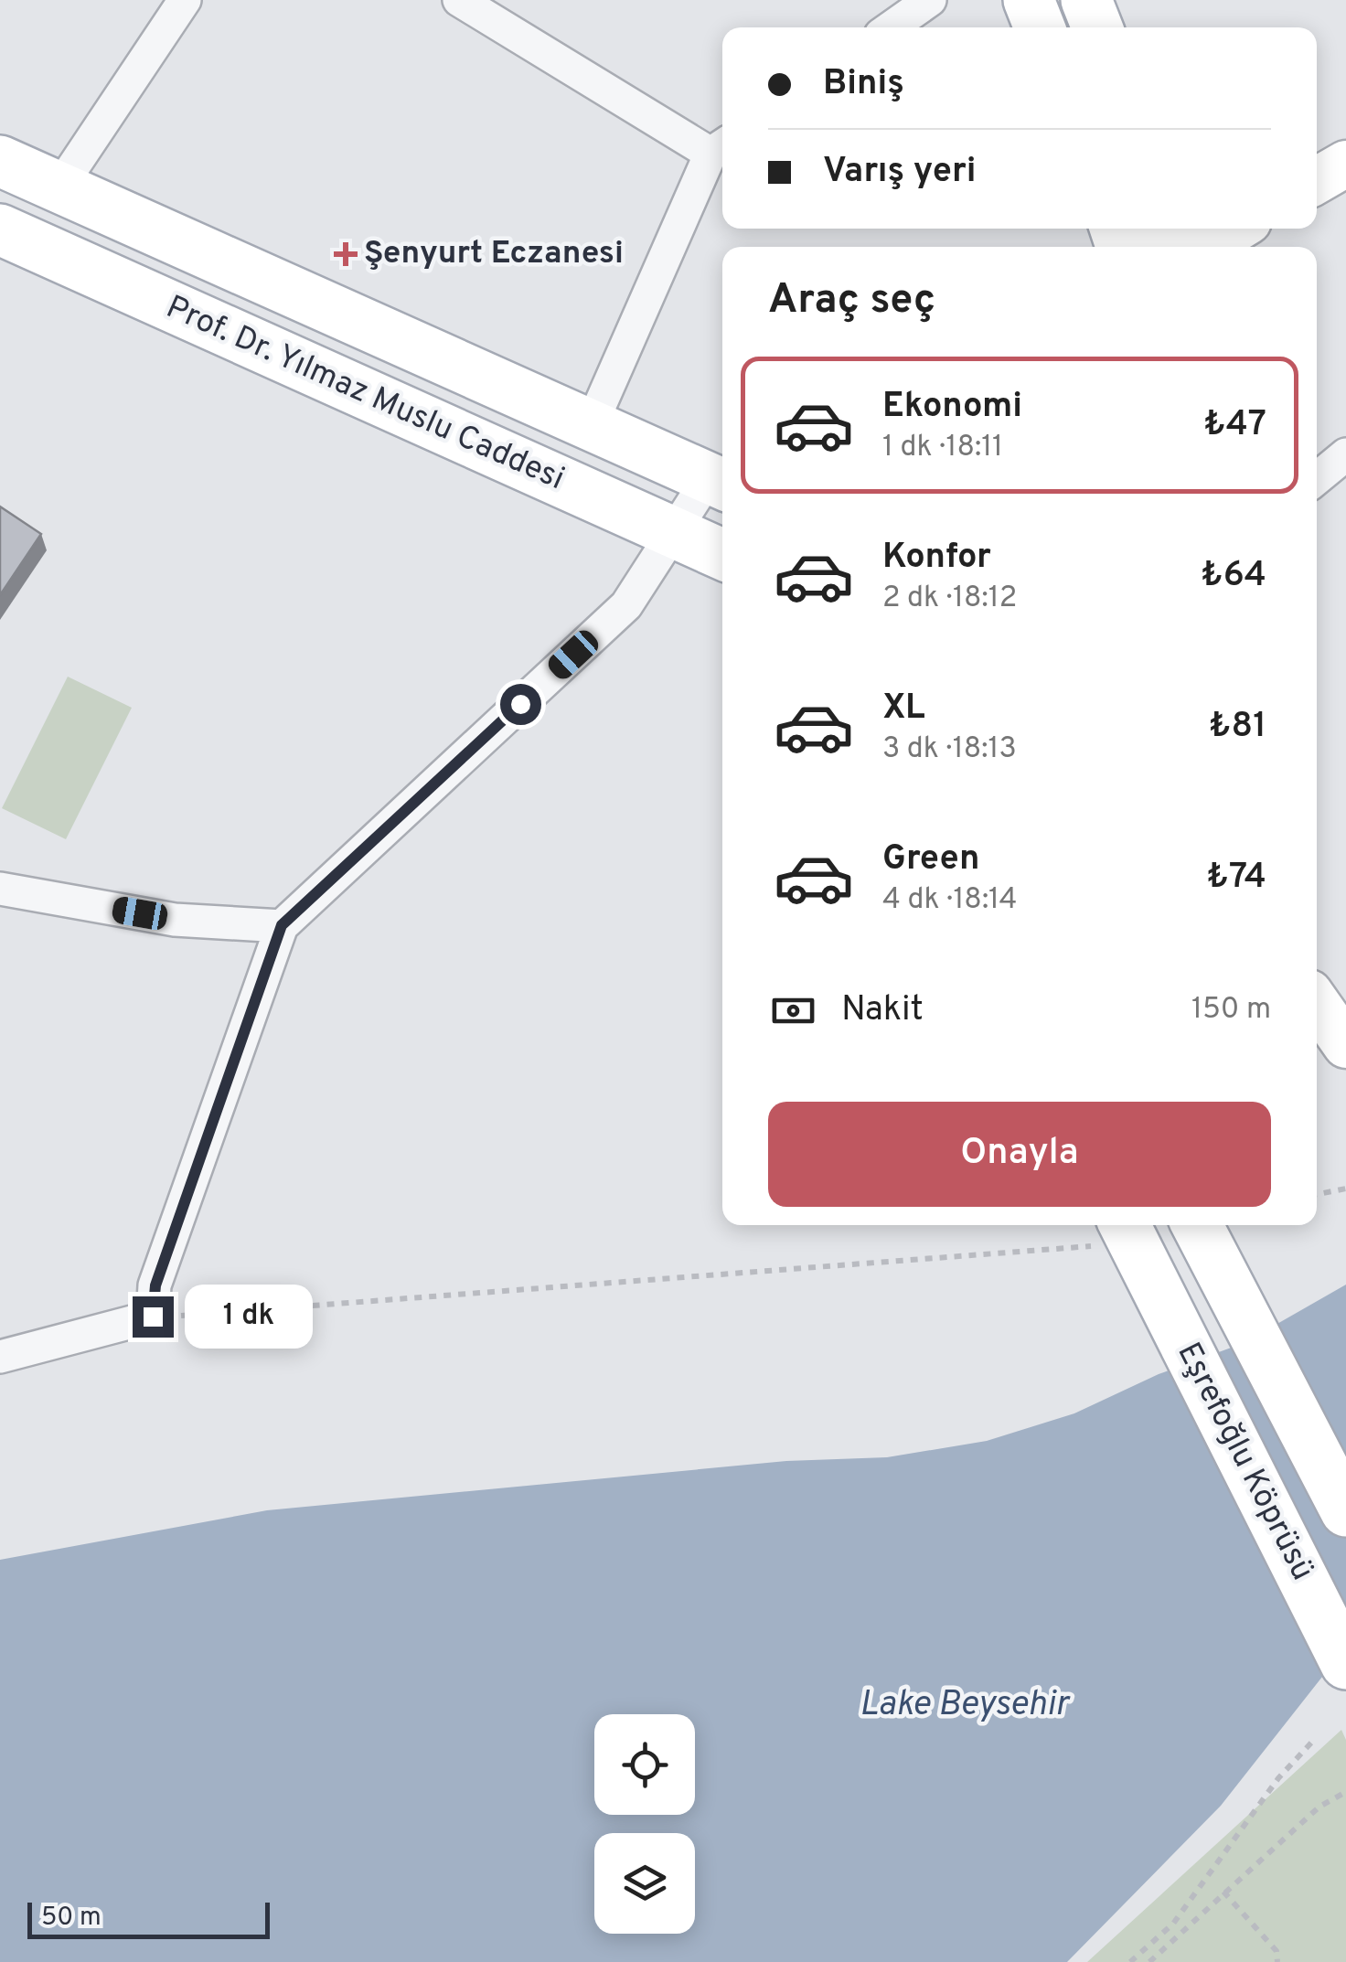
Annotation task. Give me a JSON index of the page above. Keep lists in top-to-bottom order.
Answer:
{
  "streets": {
    "main road": ["Prof. Dr. Yılmaz Muslu Caddesi", "Eşrefoğlu Köprüsü"]
  },
  "water": ["Lake Beysehir"],
  "places": {
    "health": ["Şenyurt Eczanesi"]
  },
  "scale_bar": "50 m",
  "page": {
    "banner": ["Biniş", "Varış yeri"],
    "heading": "Araç seç",
    "list": [
      {
        "name": "Ekonomi",
        "note": "1 dk · 18:11",
        "value": "₺47"
      },
      {
        "name": "Konfor",
        "note": "2 dk · 18:12",
        "value": "₺64"
      },
      {
        "name": "XL",
        "note": "3 dk · 18:13",
        "value": "₺81"
      },
      {
        "name": "Green",
        "note": "4 dk · 18:14",
        "value": "₺74"
      }
    ],
    "pay": ["Nakit", "150 m"],
    "buttons": "Onayla",
    "bubble": "1 dk",
    "scale": "50 m"
  }
}
